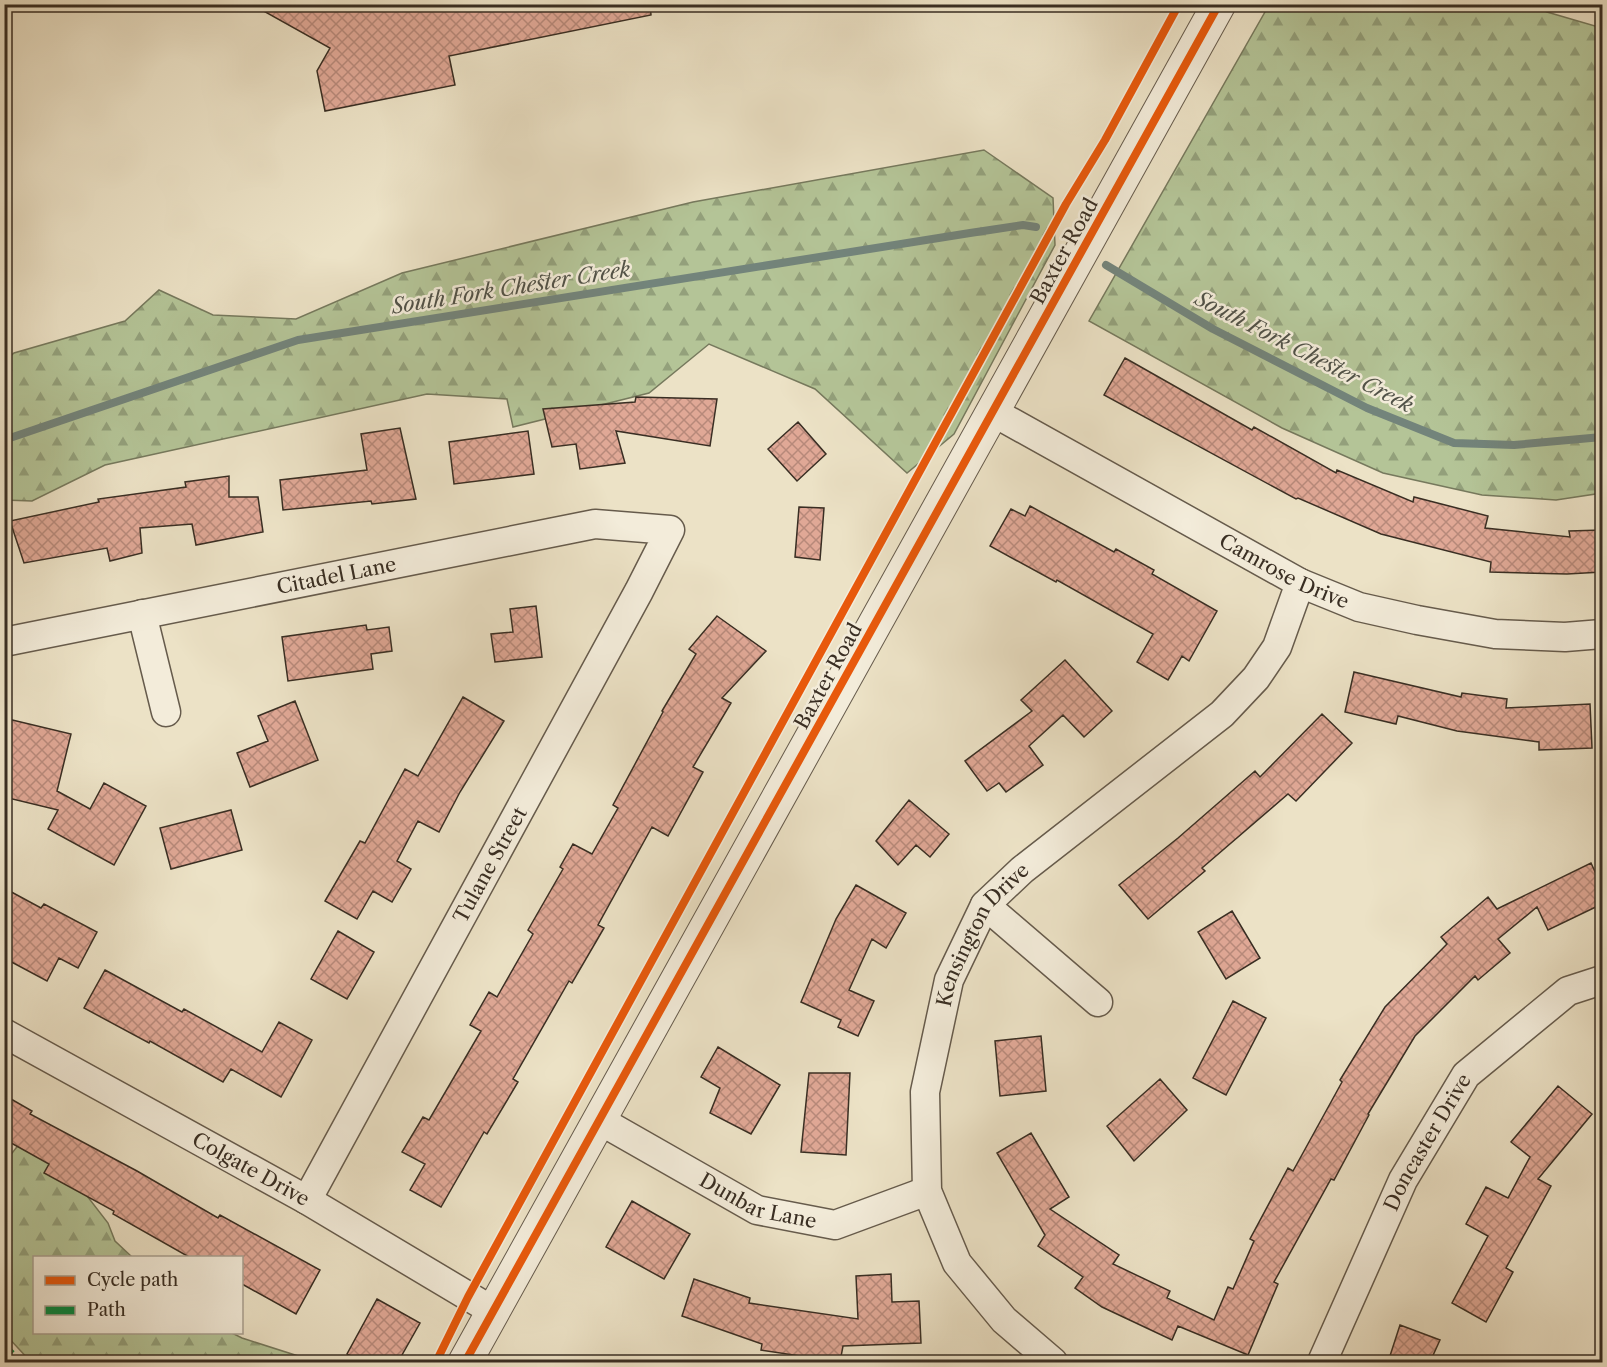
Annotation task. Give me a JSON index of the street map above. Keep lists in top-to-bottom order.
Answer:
{
  "streets": {
    "street": [
      "Baxter Road",
      "Camrose Drive",
      "Citadel Lane",
      "Tulane Street",
      "Kensington Drive",
      "Doncaster Drive",
      "Colgate Drive",
      "Dunbar Lane"
    ]
  },
  "crossings": [
    ["Baxter Road", "Camrose Drive"],
    ["Baxter Road", "Colgate Drive"],
    ["Baxter Road", "Dunbar Lane"],
    ["Camrose Drive", "Kensington Drive"],
    ["Citadel Lane", "Tulane Street"],
    ["Tulane Street", "Colgate Drive"],
    ["Kensington Drive", "Dunbar Lane"]
  ],
  "water": ["South Fork Chester Creek"],
  "legend": ["Cycle path", "Path"]
}
